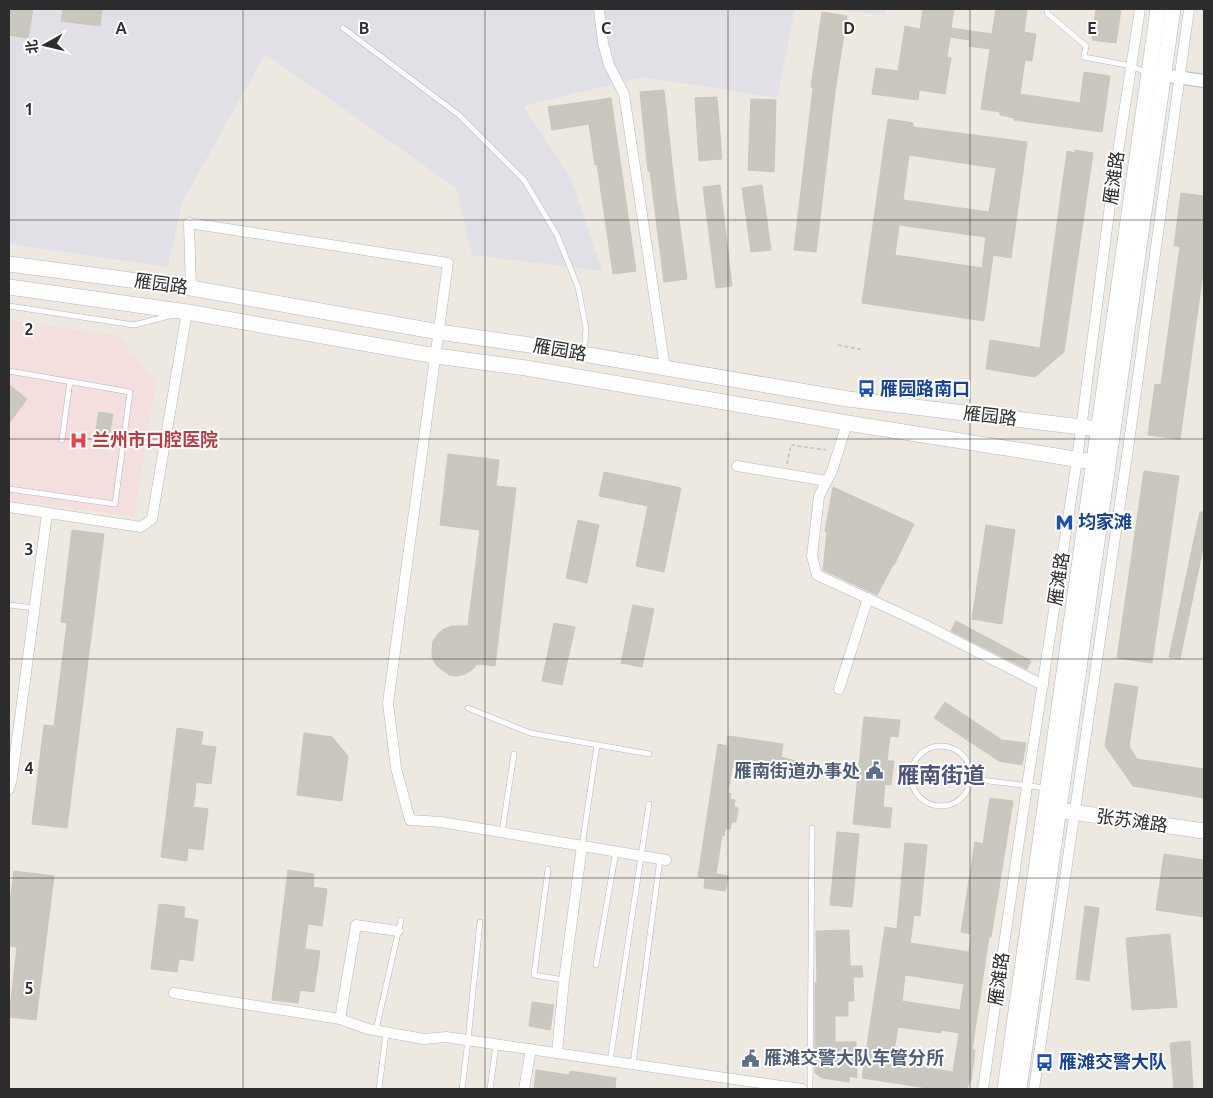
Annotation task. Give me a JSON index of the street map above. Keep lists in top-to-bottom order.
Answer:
{
  "streets": {
    "main road": ["雁滩路", "雁园路", "张苏滩路"]
  },
  "crossings": [
    ["雁滩路", "雁园路"],
    ["雁滩路", "张苏滩路"]
  ],
  "districts": ["雁南街道"],
  "places": {
    "bus stop": ["雁园路南口", "雁滩交警大队"],
    "hospital": ["兰州市口腔医院"],
    "metro station": ["均家滩"],
    "public building": ["雁南街道办事处", "雁滩交警大队车管分所"]
  },
  "north": "left",
  "grid": {
    "columns": [
      "A",
      "B",
      "C",
      "D",
      "E"
    ],
    "rows": [
      "1",
      "2",
      "3",
      "4",
      "5"
    ]
  }
}
